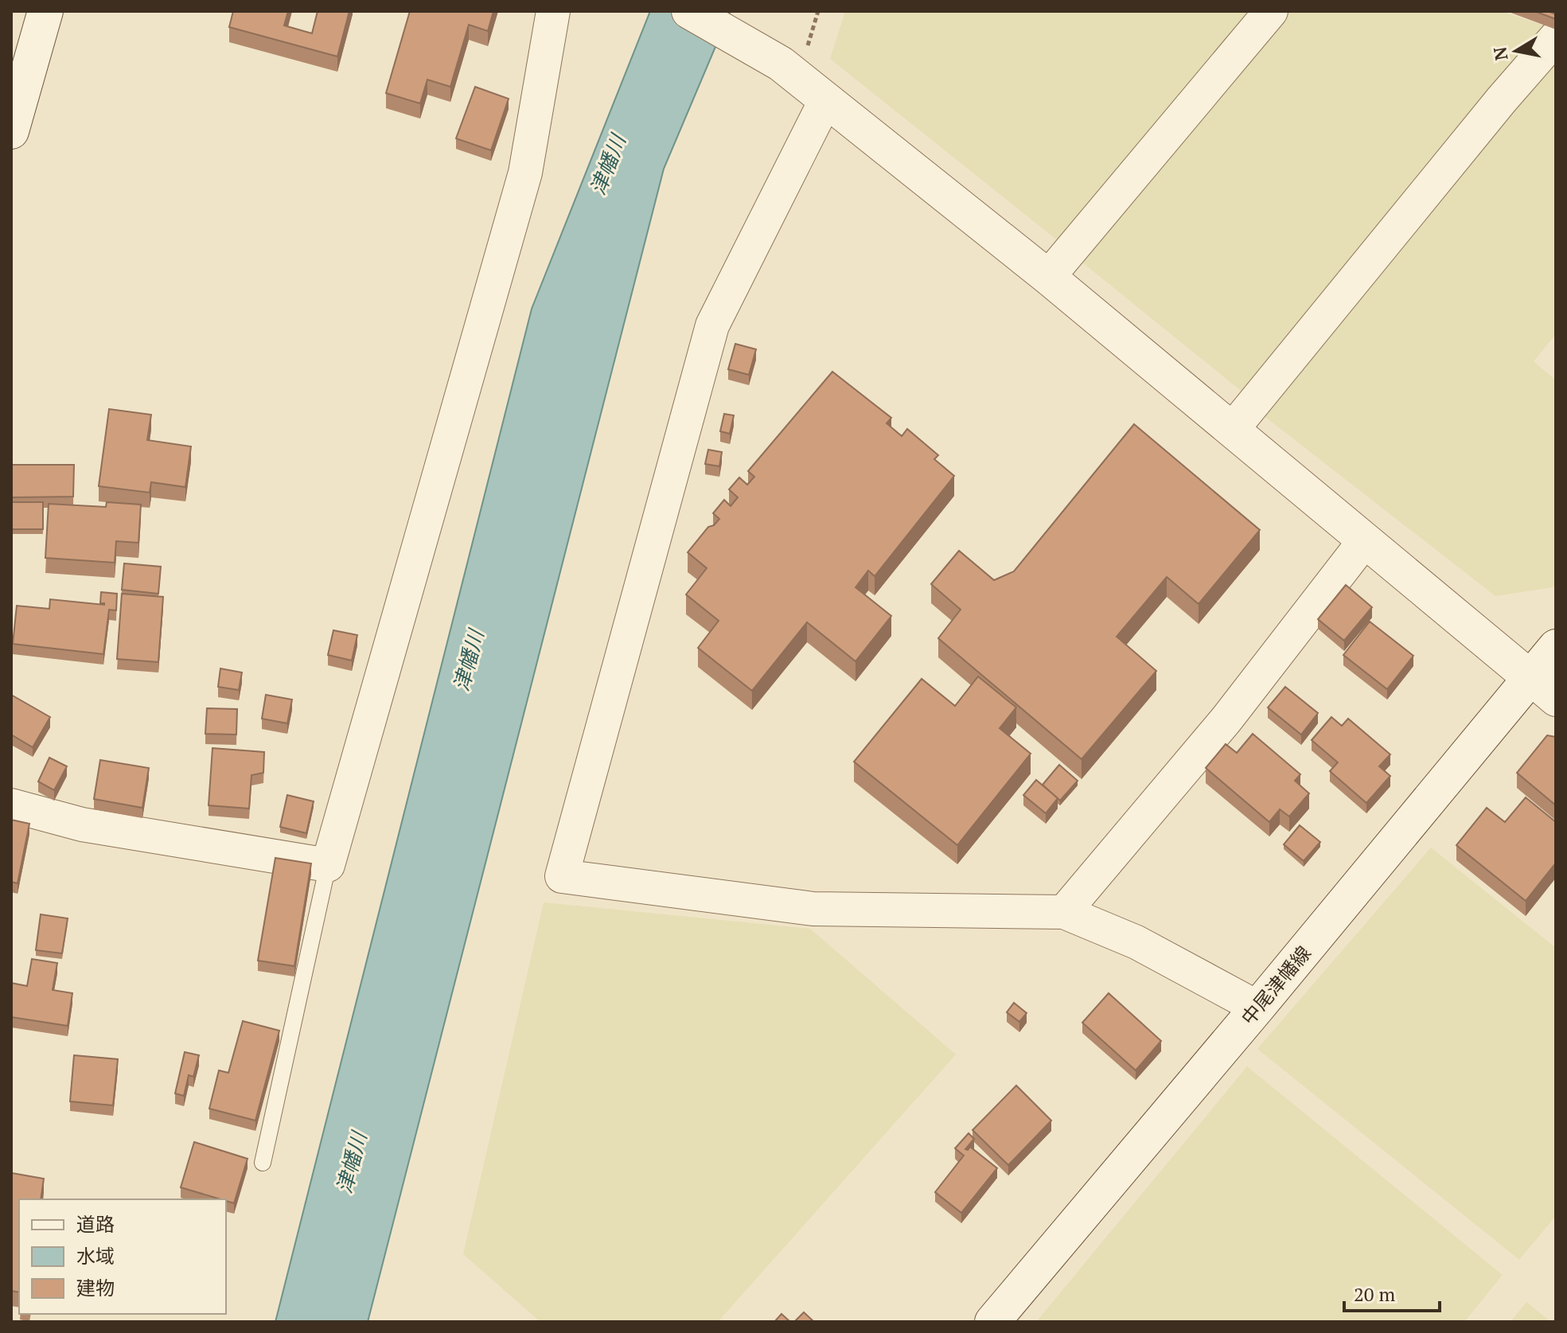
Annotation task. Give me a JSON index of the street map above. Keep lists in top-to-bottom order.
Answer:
{
  "streets": {
    "street": ["中尾津幡線"]
  },
  "water": ["津幡川"],
  "legend": ["道路", "水域", "建物"],
  "scale_bar": "20 m",
  "north": "left"
}
